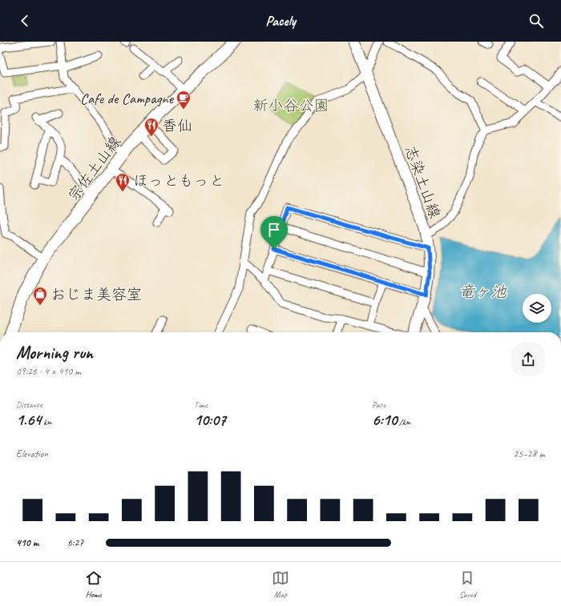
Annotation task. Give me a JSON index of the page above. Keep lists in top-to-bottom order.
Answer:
{
  "streets": {
    "main road": ["宗佐土山線", "志染土山線"]
  },
  "water": ["竜ヶ池"],
  "parks": ["新小谷公園"],
  "places": {
    "cafe": ["Cafe de Campagne"],
    "restaurant": ["香仙", "ほっともっと"],
    "shop": ["おじま美容室"]
  },
  "page": {
    "header": "Pacely",
    "heading": ["Morning run", "09:26 · 4 × 410 m"],
    "stats": [
      ["Distance", "1.64 km"],
      ["Time", "10:07"],
      ["Pace", "6:10 /km"]
    ],
    "chart": ["Elevation", "25–28 m"],
    "list": [
      {
        "name": "410 m",
        "note": "6:27"
      }
    ],
    "tabs": ["Home", "Map", "Saved"]
  }
}
